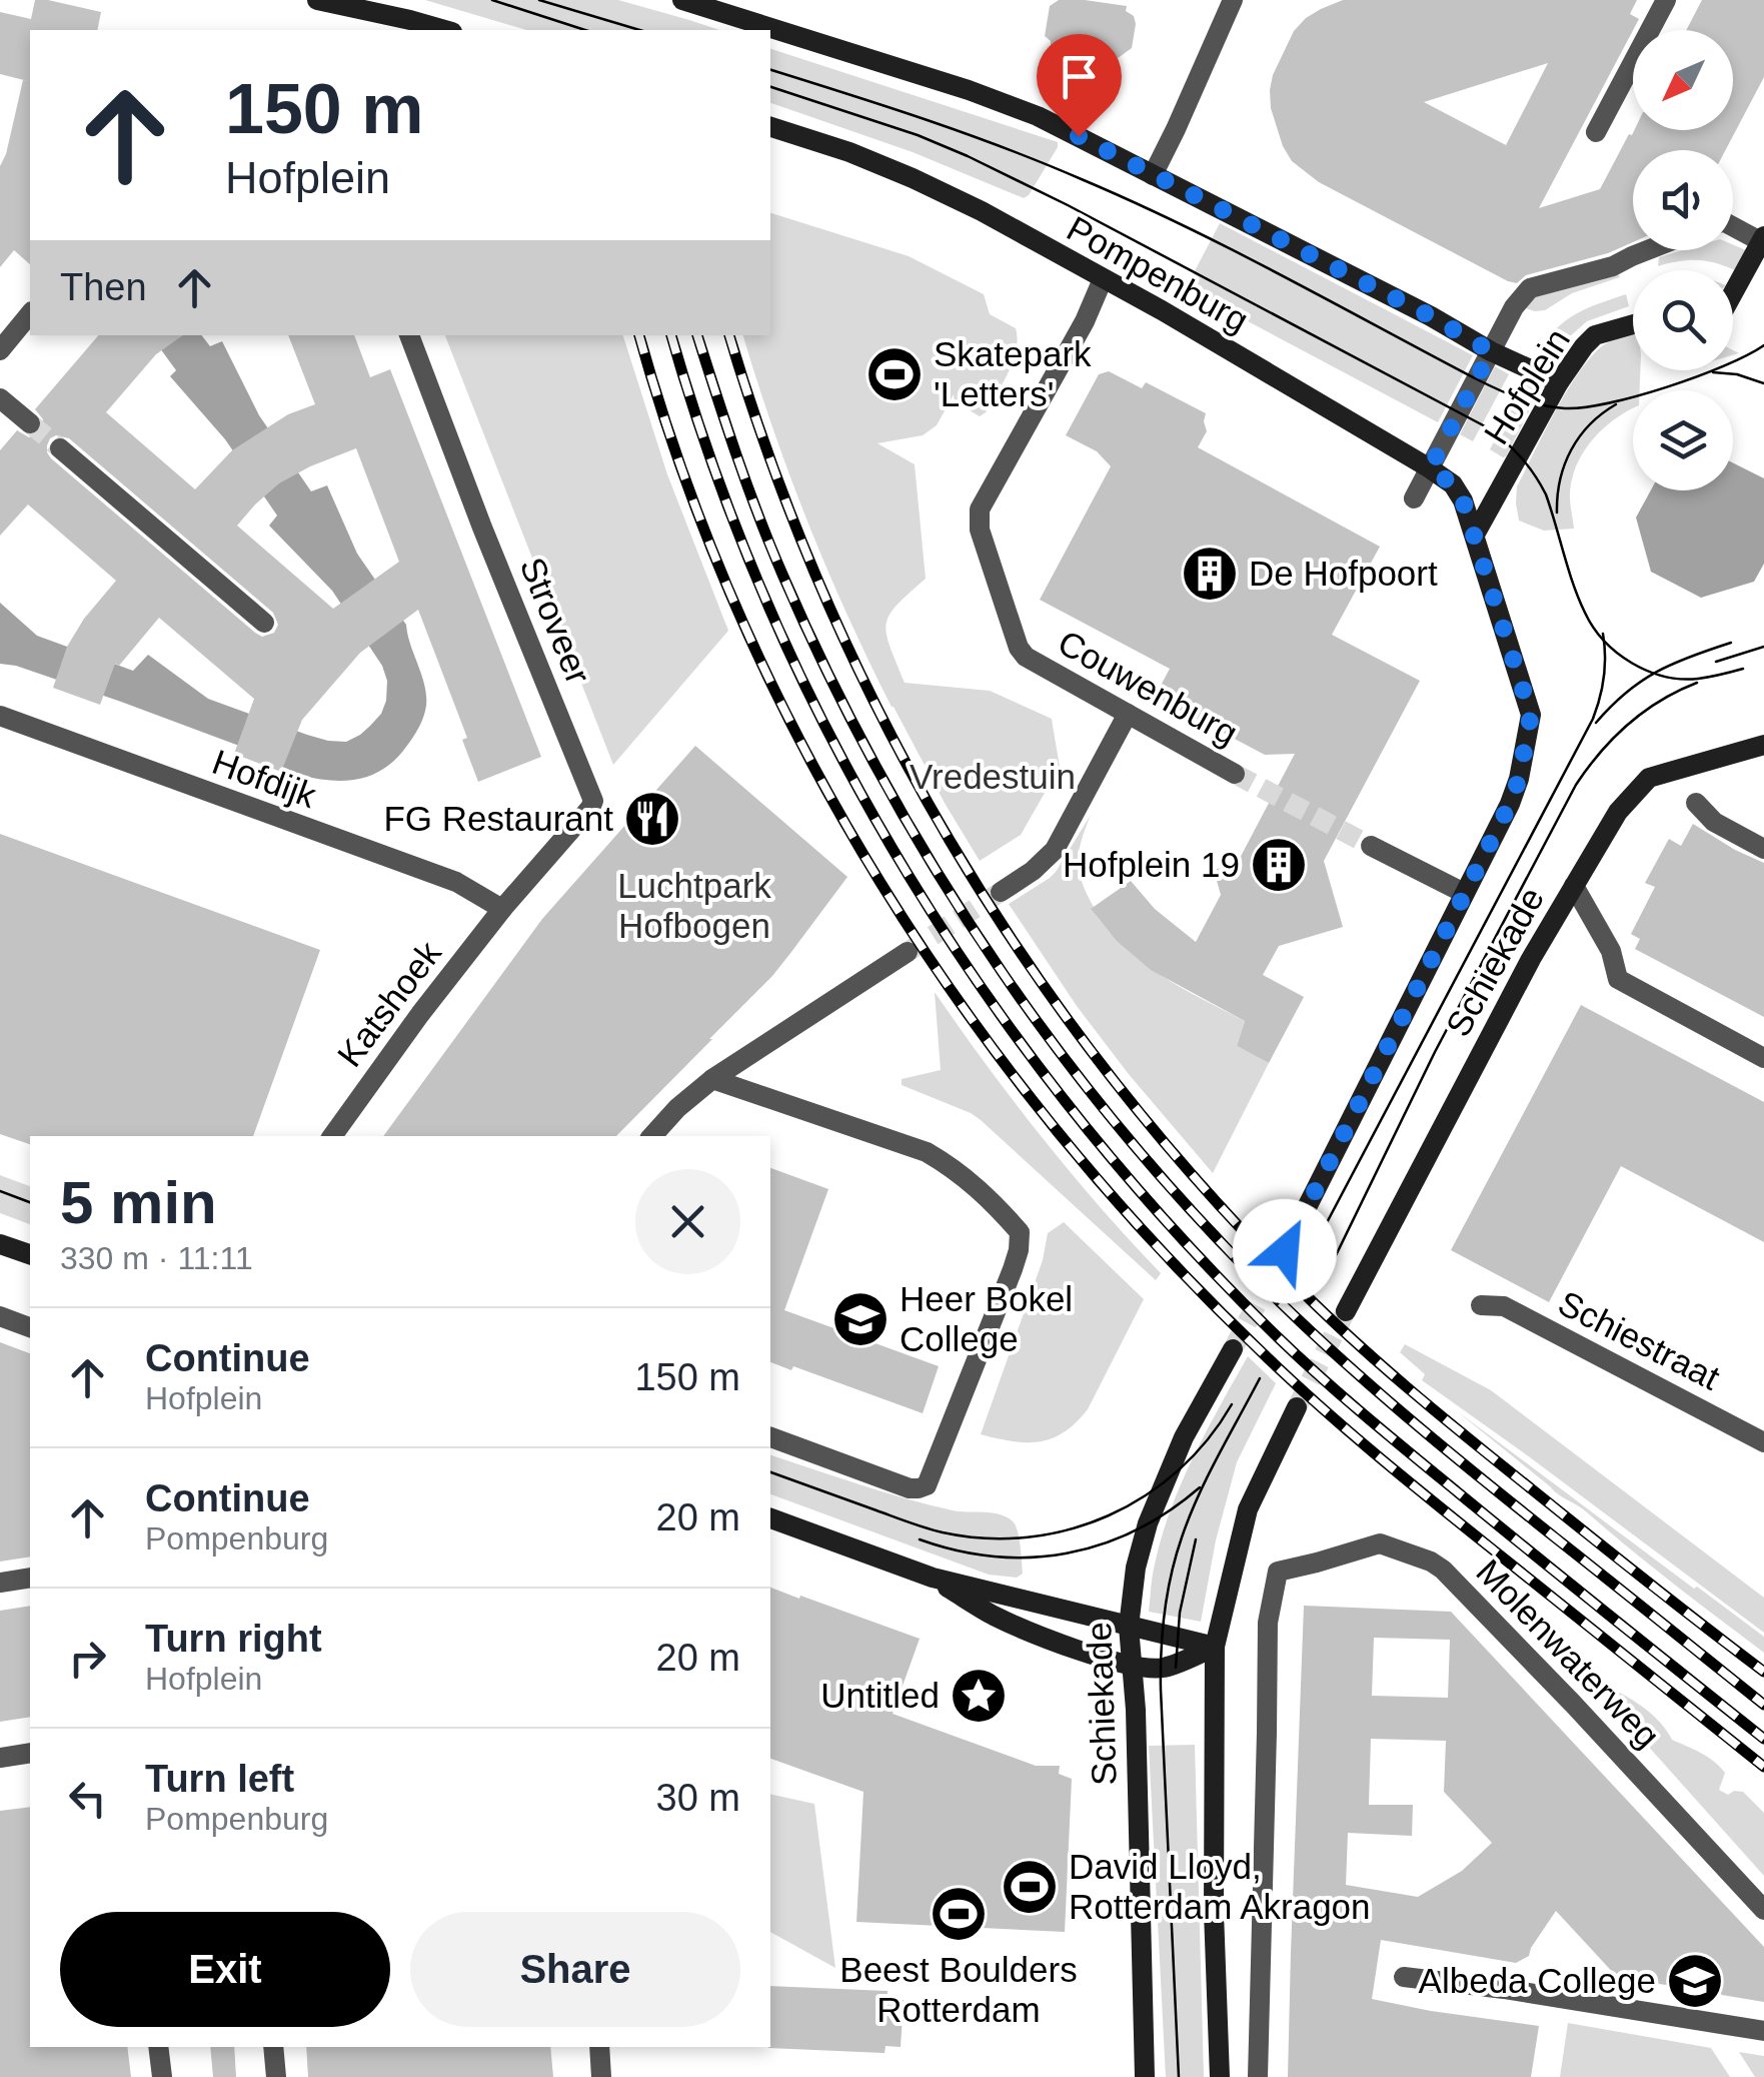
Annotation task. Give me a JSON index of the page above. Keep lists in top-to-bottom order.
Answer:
{
  "streets": {
    "main road": ["Pompenburg", "Hofplein", "Schiekade"],
    "street": [
      "Stroveer",
      "Couwenburg",
      "Hofdijk",
      "Katshoek",
      "Schiestraat",
      "Molenwaterweg"
    ]
  },
  "crossings": [
    ["Pompenburg", "Hofplein"],
    ["Pompenburg", "Couwenburg"],
    ["Pompenburg", "Schiekade"],
    ["Hofplein", "Schiekade"],
    ["Stroveer", "Hofdijk"],
    ["Stroveer", "Katshoek"],
    ["Hofdijk", "Katshoek"]
  ],
  "parks": ["Vredestuin", "Luchtpark Hofbogen"],
  "places": {
    "sports": ["Skatepark 'Letters'", "David Lloyd, Rotterdam Akragon", "Beest Boulders Rotterdam"],
    "building": ["De Hofpoort", "Hofplein 19"],
    "restaurant": ["FG Restaurant"],
    "school or university": ["Heer Bokel College", "Albeda College"],
    "place": ["Untitled"]
  },
  "north": "bottom left",
  "page": {
    "turn": ["150 m", "Hofplein"],
    "then": "Then",
    "heading": ["5 min", "330 m · 11:11"],
    "list": [
      {
        "name": "Continue",
        "note": "Hofplein",
        "value": "150 m"
      },
      {
        "name": "Continue",
        "note": "Pompenburg",
        "value": "20 m"
      },
      {
        "name": "Turn right",
        "note": "Hofplein",
        "value": "20 m"
      },
      {
        "name": "Turn left",
        "note": "Pompenburg",
        "value": "30 m"
      }
    ],
    "buttons": ["Exit", "Share"]
  }
}
